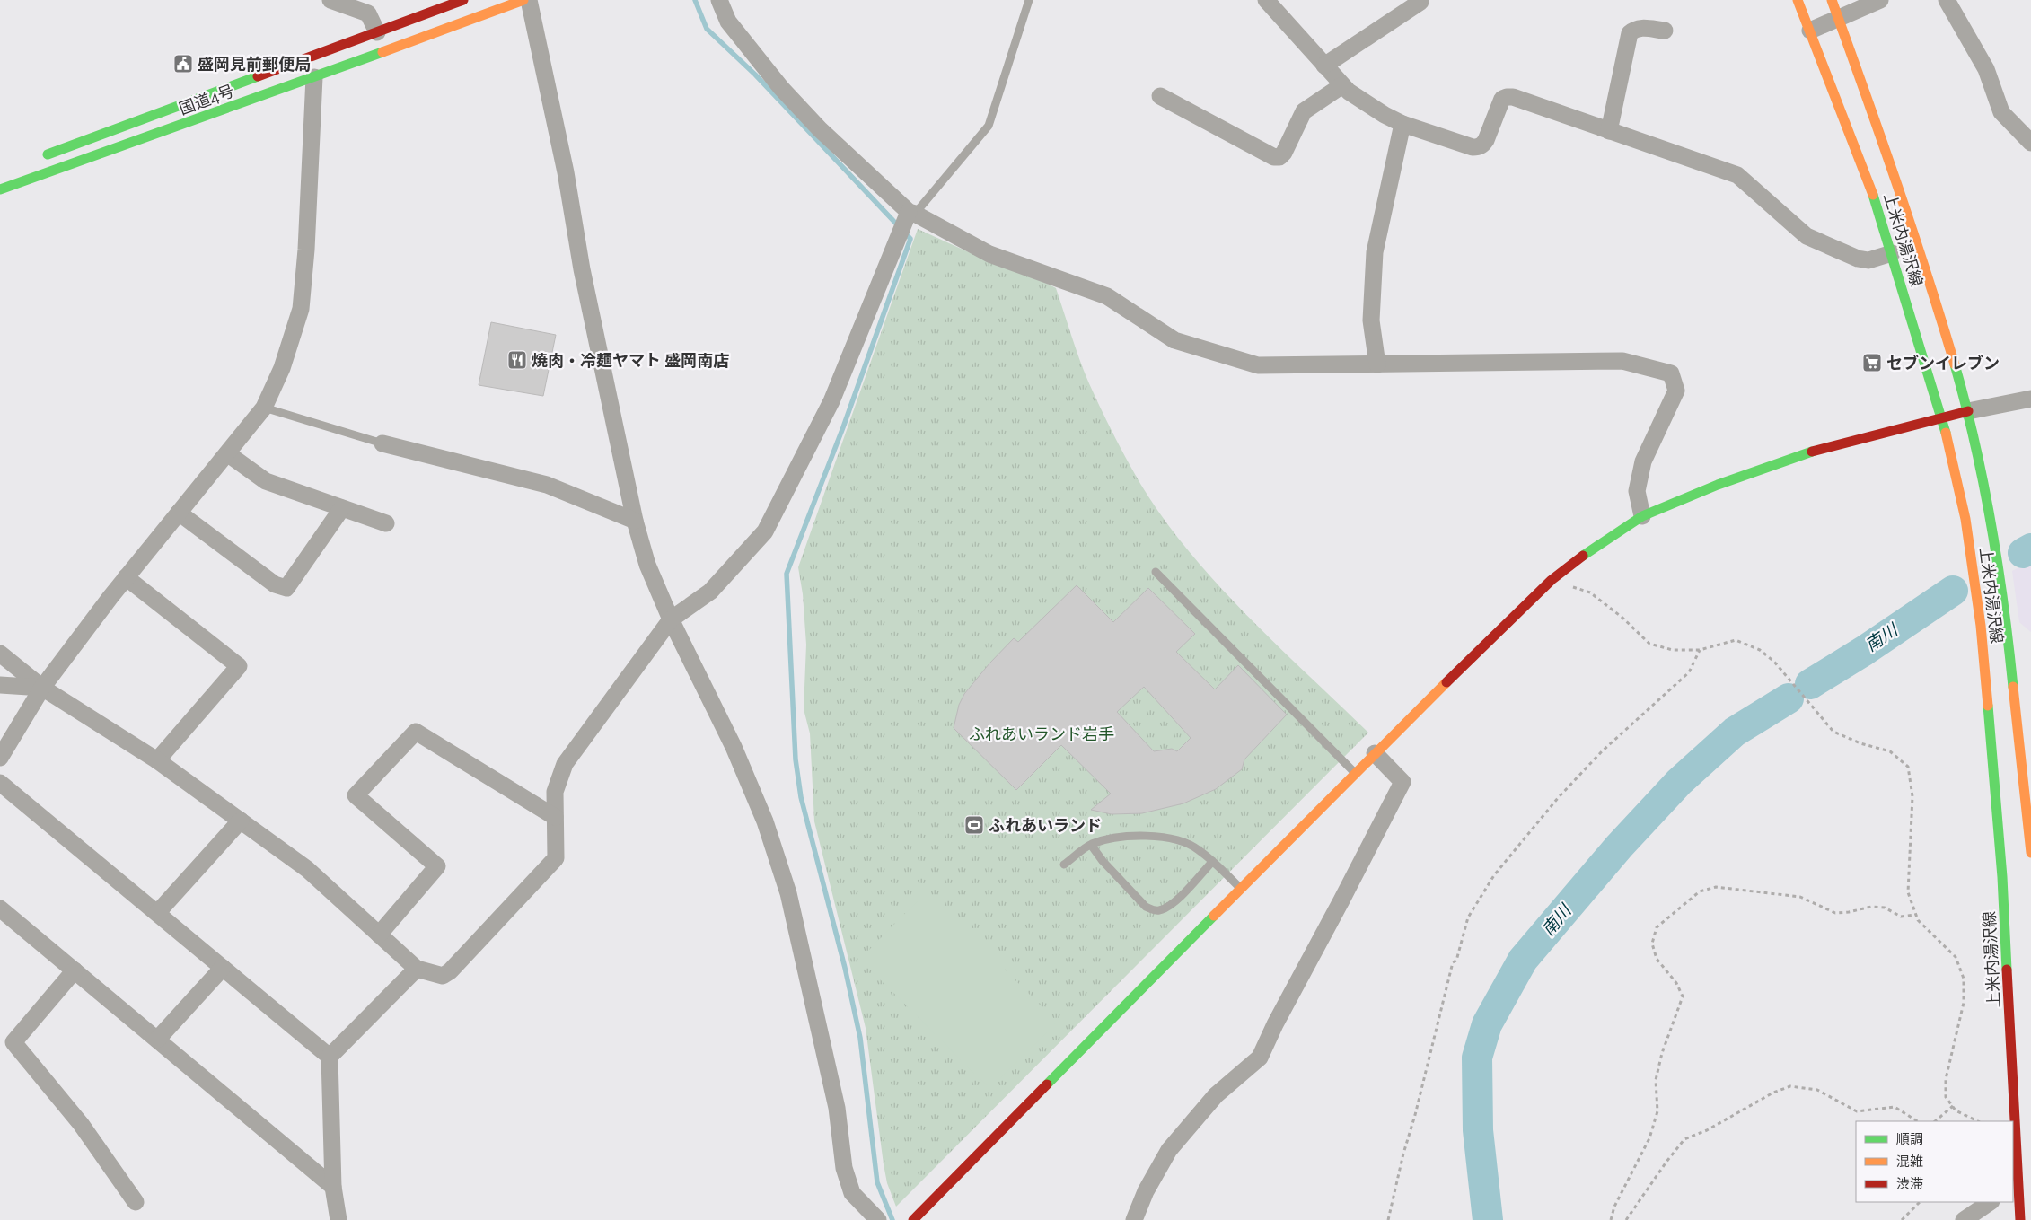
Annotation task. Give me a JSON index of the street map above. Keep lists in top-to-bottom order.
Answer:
{
  "streets": {
    "main road": ["国道4号", "上米内湯沢線"]
  },
  "water": ["南川"],
  "parks": ["ふれあいランド岩手"],
  "places": {
    "public building": ["盛岡見前郵便局"],
    "restaurant": ["焼肉・冷麺ヤマト 盛岡南店"],
    "supermarket": ["セブンイレブン"],
    "sports": ["ふれあいランド"]
  },
  "legend": ["順調", "混雑", "渋滞"]
}
